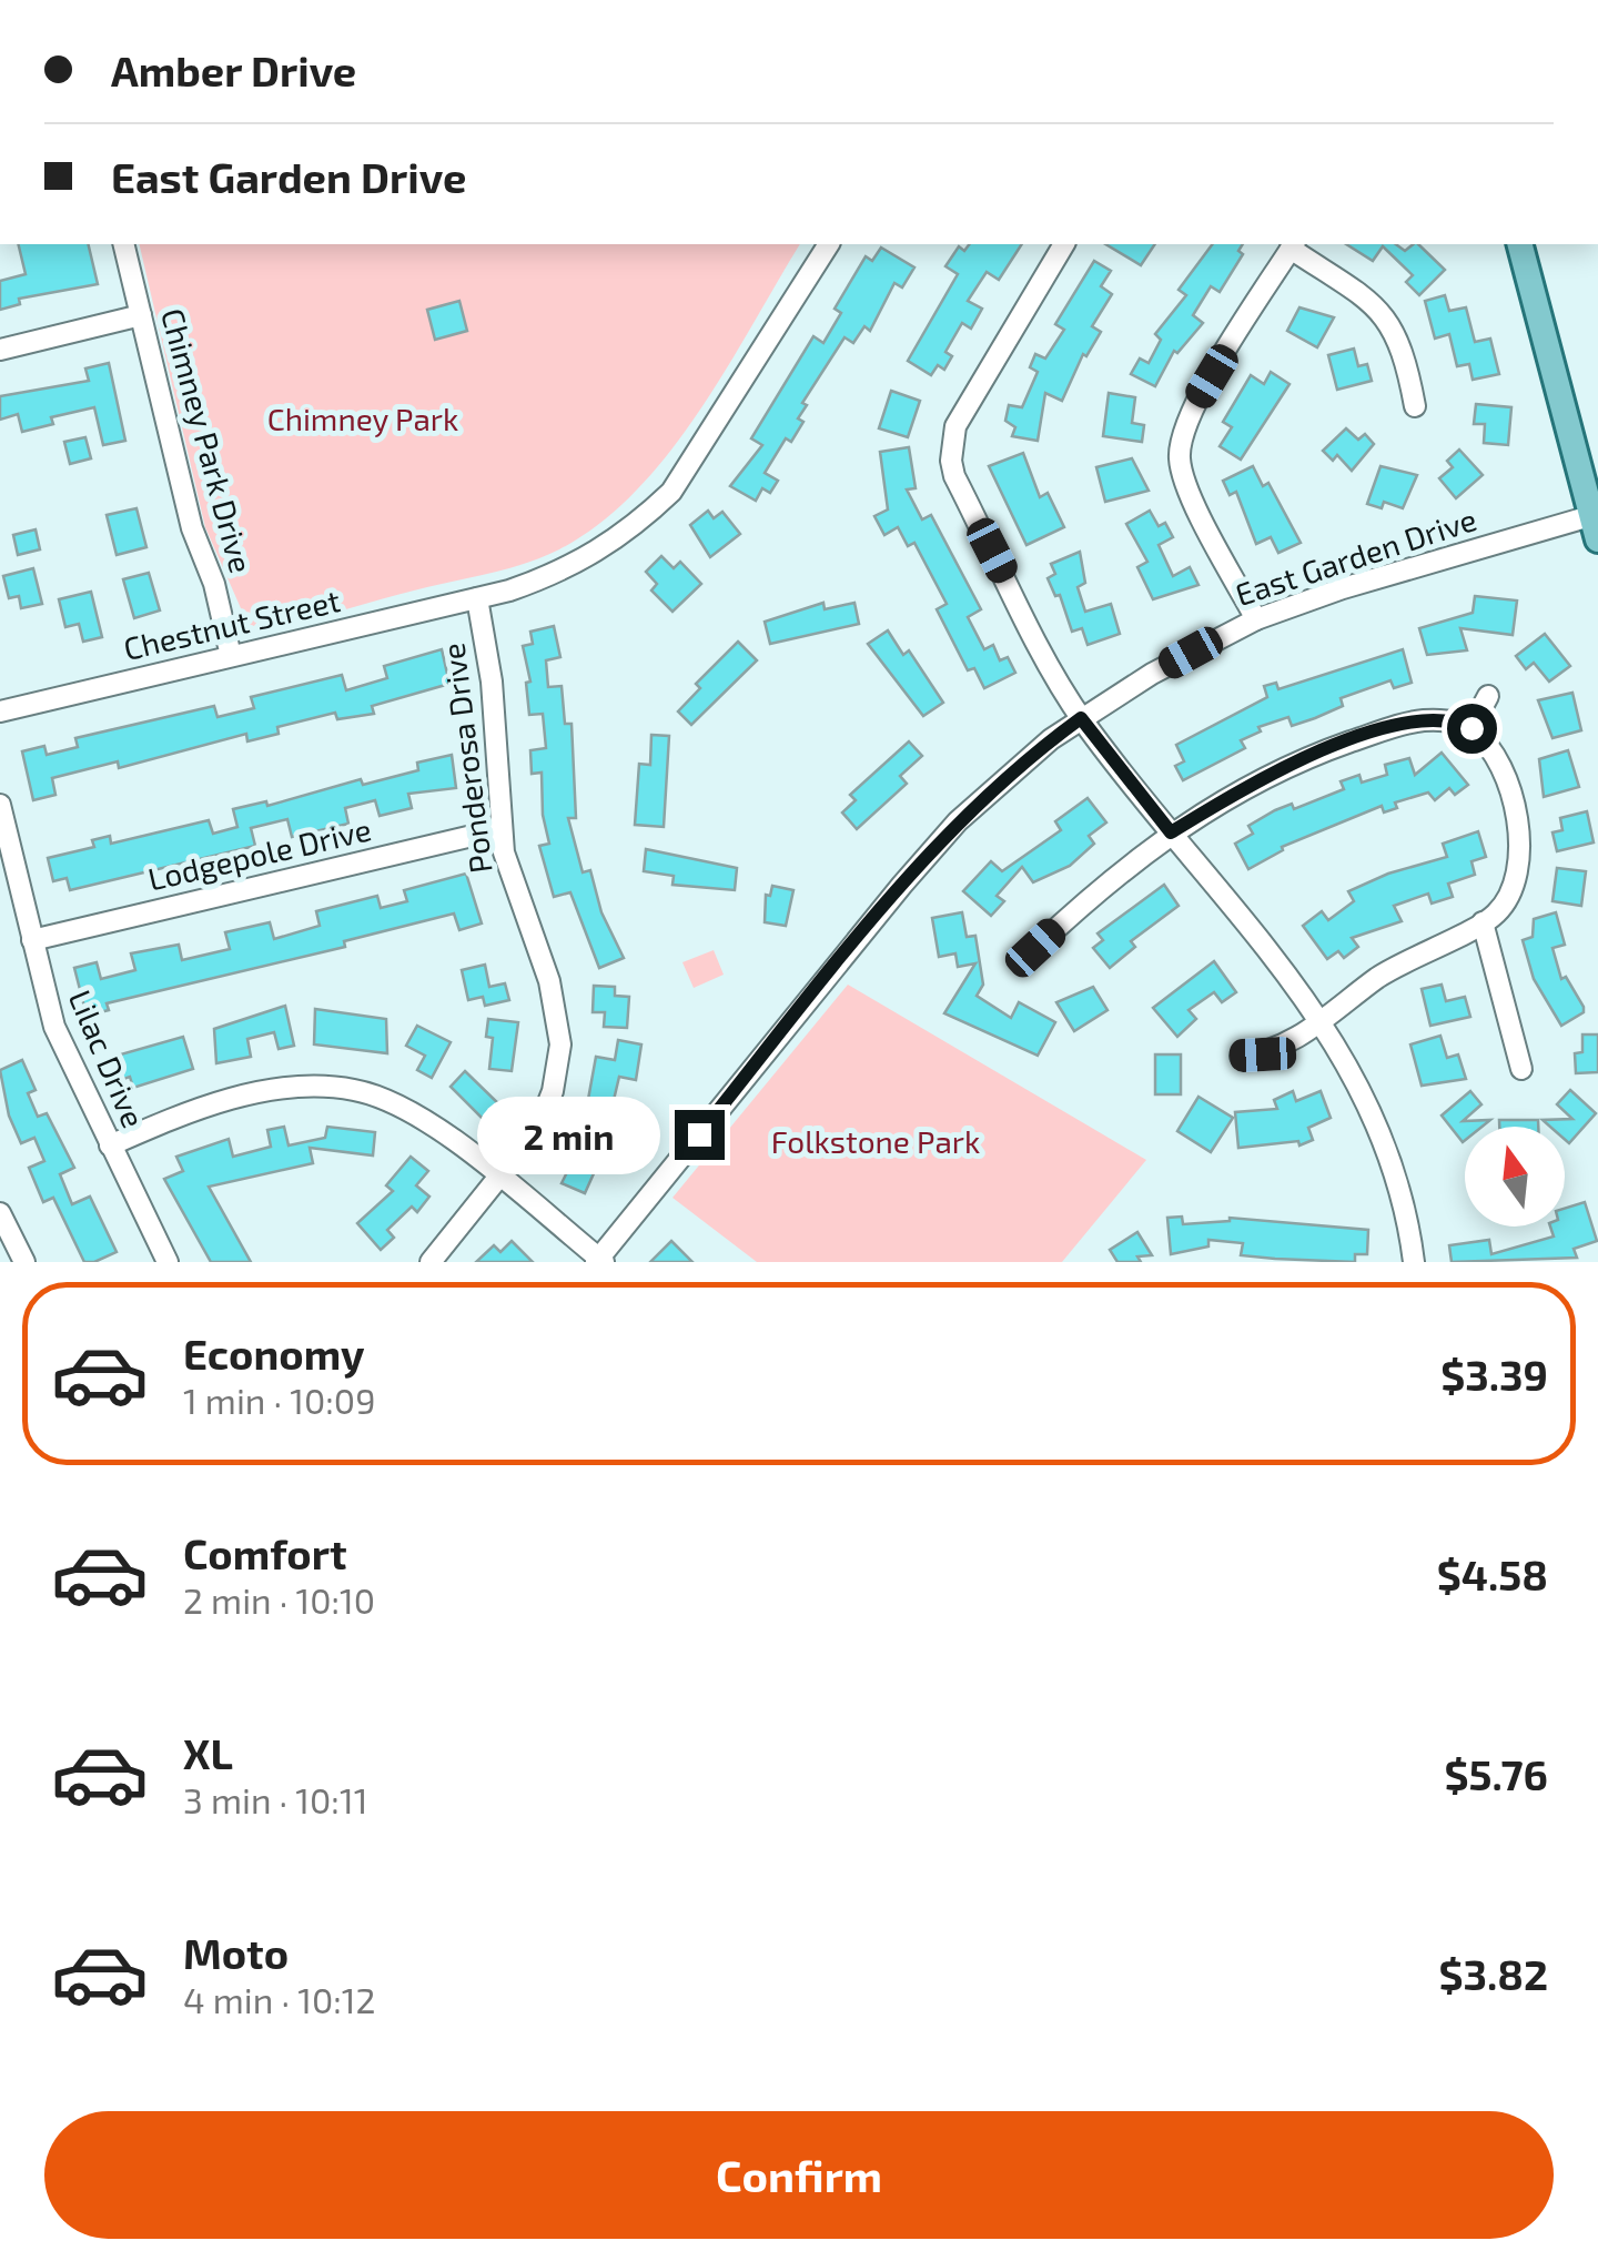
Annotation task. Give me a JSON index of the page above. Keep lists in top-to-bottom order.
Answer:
{
  "streets": {
    "street": [
      "Chimney Park Drive",
      "East Garden Drive",
      "Chestnut Street",
      "Ponderosa Drive",
      "Lodgepole Drive",
      "Lilac Drive"
    ]
  },
  "crossings": [
    ["Chimney Park Drive", "Chestnut Street"],
    ["Chestnut Street", "Ponderosa Drive"],
    ["Ponderosa Drive", "Lodgepole Drive"],
    ["Lodgepole Drive", "Lilac Drive"]
  ],
  "parks": ["Chimney Park", "Folkstone Park"],
  "north": "top",
  "page": {
    "banner": ["Amber Drive", "East Garden Drive"],
    "bubble": "2 min",
    "list": [
      {
        "name": "Economy",
        "note": "1 min · 10:09",
        "value": "$3.39"
      },
      {
        "name": "Comfort",
        "note": "2 min · 10:10",
        "value": "$4.58"
      },
      {
        "name": "XL",
        "note": "3 min · 10:11",
        "value": "$5.76"
      },
      {
        "name": "Moto",
        "note": "4 min · 10:12",
        "value": "$3.82"
      }
    ],
    "buttons": "Confirm"
  }
}
